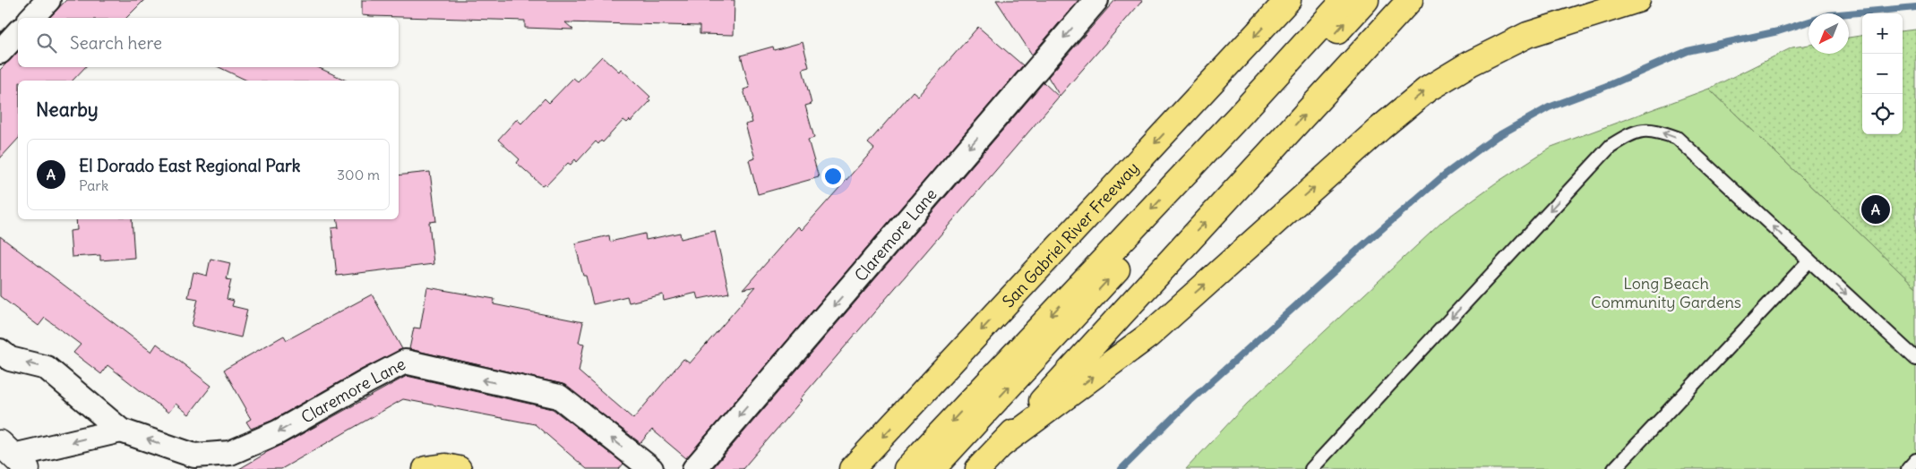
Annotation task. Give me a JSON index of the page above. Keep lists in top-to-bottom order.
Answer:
{
  "streets": {
    "highway": ["San Gabriel River Freeway"],
    "street": ["Claremore Lane"]
  },
  "one_way": ["Claremore Lane"],
  "parks": ["Long Beach Community Gardens"],
  "north": "bottom left",
  "page": {
    "map_buttons": ["+", "−"],
    "search": "Search here",
    "heading": "Nearby",
    "list": [
      {
        "mark": "A",
        "name": "El Dorado East Regional Park",
        "note": "Park",
        "value": "300 m"
      }
    ],
    "pins": "A"
  }
}
